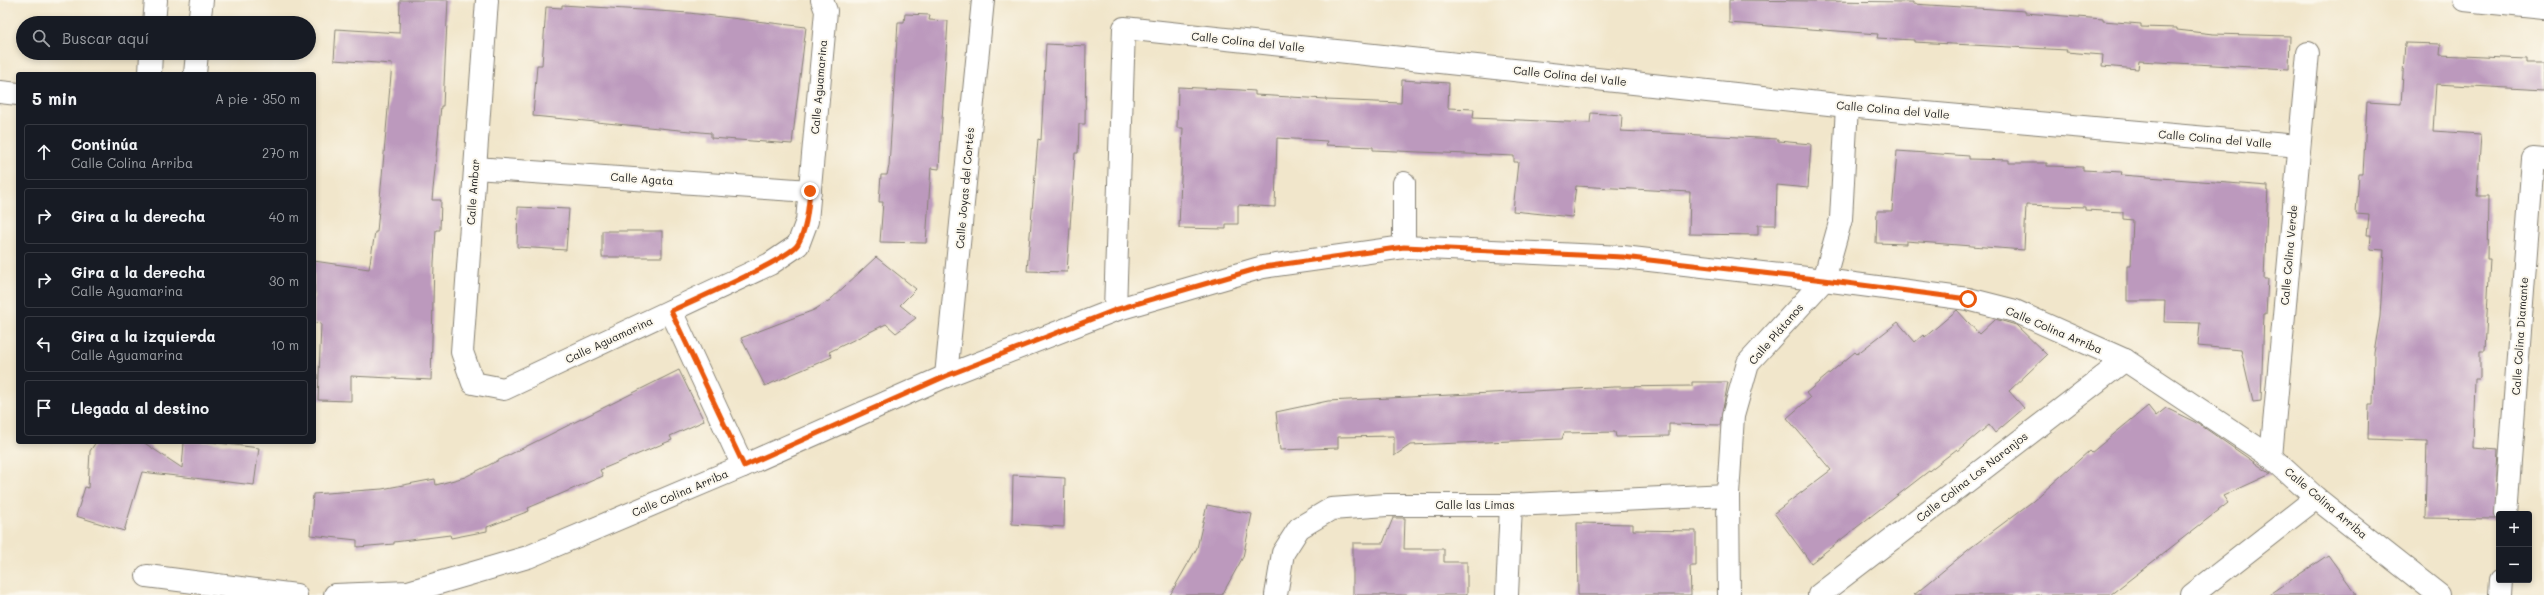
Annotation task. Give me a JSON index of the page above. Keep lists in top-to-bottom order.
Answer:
{
  "streets": {
    "street": [
      "Calle Colina del Valle",
      "Calle Aguamarina",
      "Calle Agata",
      "Calle Joyas del Cortés",
      "Calle Ambar",
      "Calle Colina Verde",
      "Calle Colina Arriba",
      "Calle Plátanos",
      "Calle Colina Diamante",
      "Calle Colina Los Naranjos",
      "Calle las Limas"
    ]
  },
  "crossings": [
    ["Calle Colina del Valle", "Calle Colina Verde"],
    ["Calle Colina del Valle", "Calle Colina Arriba"],
    ["Calle Colina del Valle", "Calle Plátanos"],
    ["Calle Aguamarina", "Calle Agata"],
    ["Calle Aguamarina", "Calle Ambar"],
    ["Calle Agata", "Calle Ambar"],
    ["Calle Joyas del Cortés", "Calle Colina Arriba"],
    ["Calle Colina Verde", "Calle Colina Arriba"],
    ["Calle Colina Arriba", "Calle Plátanos"],
    ["Calle Colina Arriba", "Calle Colina Los Naranjos"],
    ["Calle Plátanos", "Calle las Limas"]
  ],
  "page": {
    "search": "Buscar aquí",
    "heading": ["5 min", "A pie · 350 m"],
    "list": [
      ["Continúa", "Calle Colina Arriba", "270 m"],
      ["Gira a la derecha", "40 m"],
      ["Gira a la derecha", "Calle Aguamarina", "30 m"],
      ["Gira a la izquierda", "Calle Aguamarina", "10 m"],
      "Llegada al destino"
    ],
    "map_buttons": ["+", "−"]
  }
}
